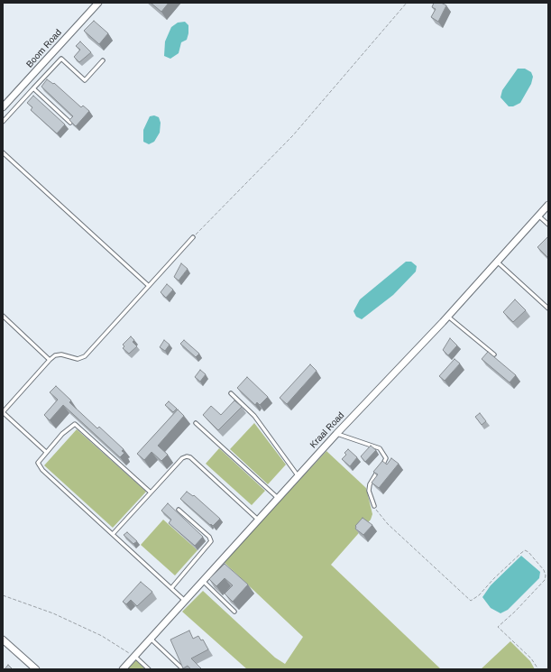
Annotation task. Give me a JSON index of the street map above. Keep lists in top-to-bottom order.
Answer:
{
  "streets": {
    "street": ["Boom Road", "Kraal Road"]
  }
}
